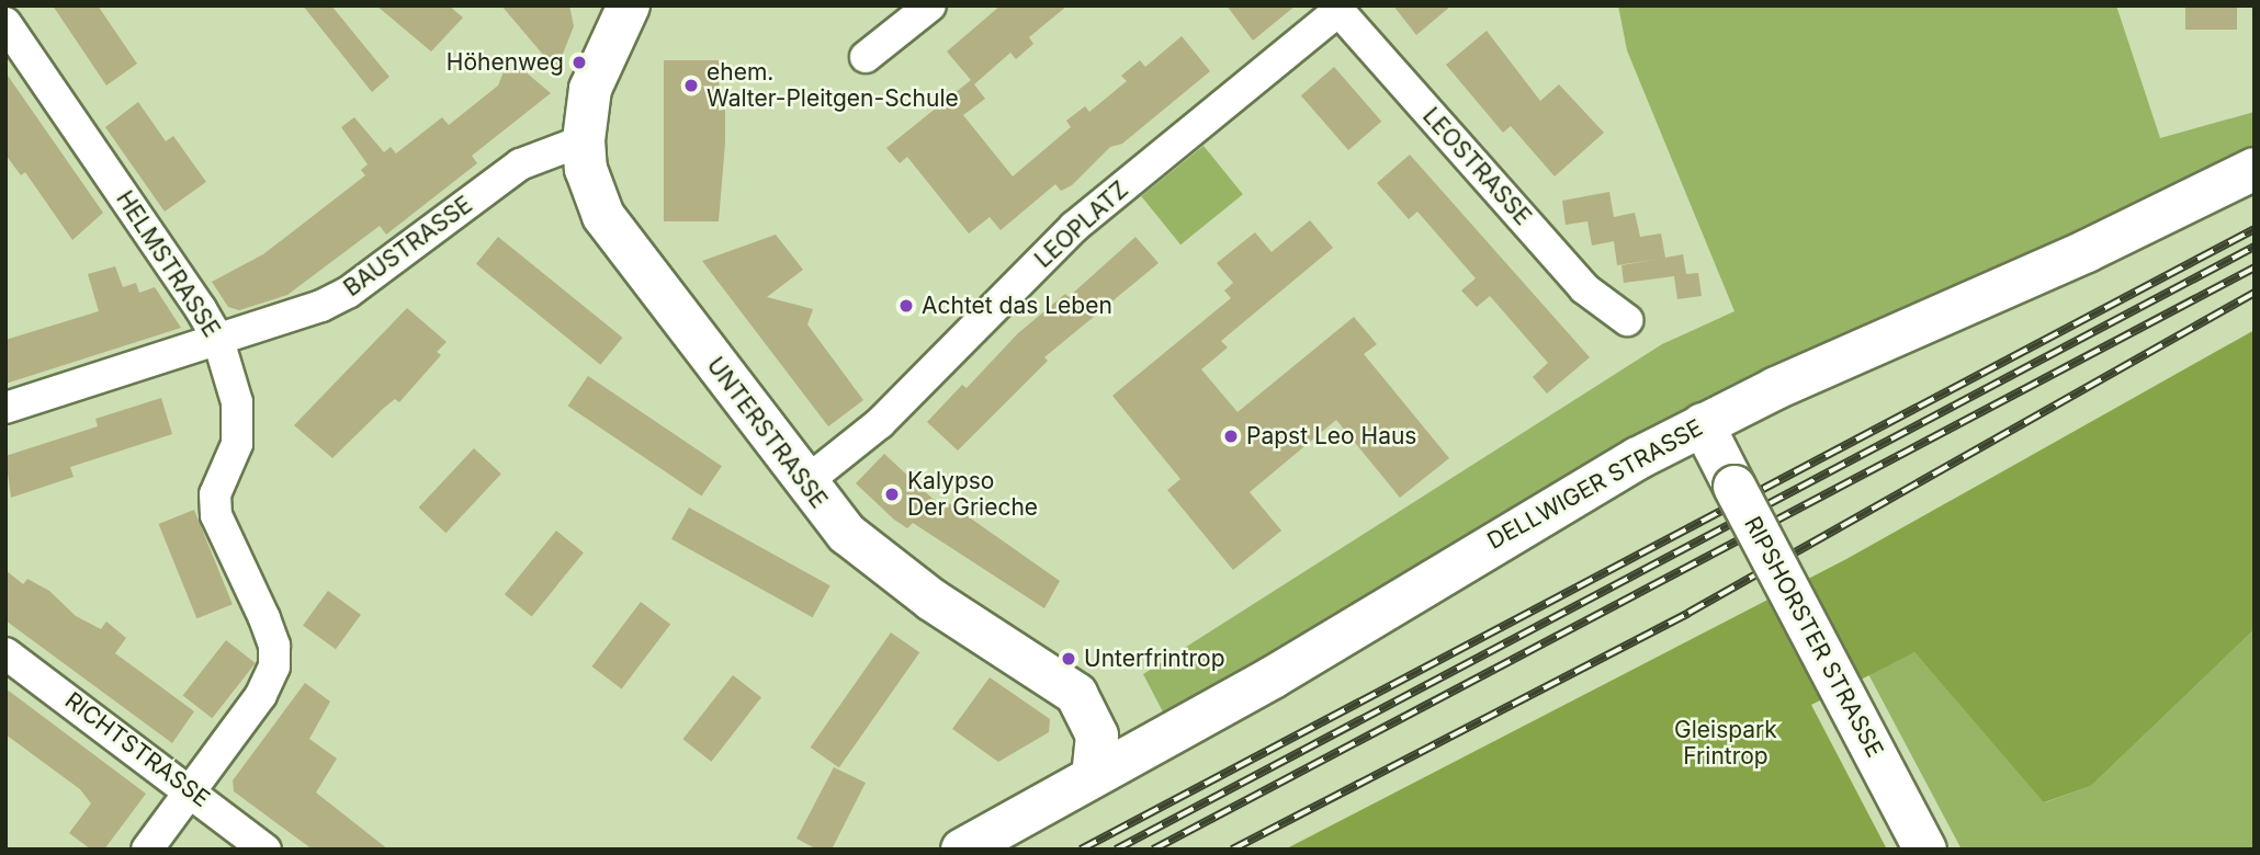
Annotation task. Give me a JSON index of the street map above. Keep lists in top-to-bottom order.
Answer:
{
  "streets": {
    "street": [
      "LEOSTRASSE",
      "LEOPLATZ",
      "BAUSTRASSE",
      "HELMSTRASSE",
      "UNTERSTRASSE",
      "DELLWIGER STRASSE",
      "RIPSHORSTER STRASSE",
      "RICHTSTRASSE"
    ]
  },
  "crossings": [
    ["LEOSTRASSE", "LEOPLATZ"],
    ["LEOPLATZ", "UNTERSTRASSE"],
    ["BAUSTRASSE", "HELMSTRASSE"],
    ["BAUSTRASSE", "UNTERSTRASSE"],
    ["HELMSTRASSE", "RICHTSTRASSE"],
    ["UNTERSTRASSE", "DELLWIGER STRASSE"],
    ["DELLWIGER STRASSE", "RIPSHORSTER STRASSE"]
  ],
  "parks": ["Gleispark Frintrop"],
  "places": [
    "Höhenweg",
    "ehem. Walter-Pleitgen-Schule",
    "Achtet das Leben",
    "Papst Leo Haus",
    "Kalypso Der Grieche",
    "Unterfrintrop"
  ]
}
